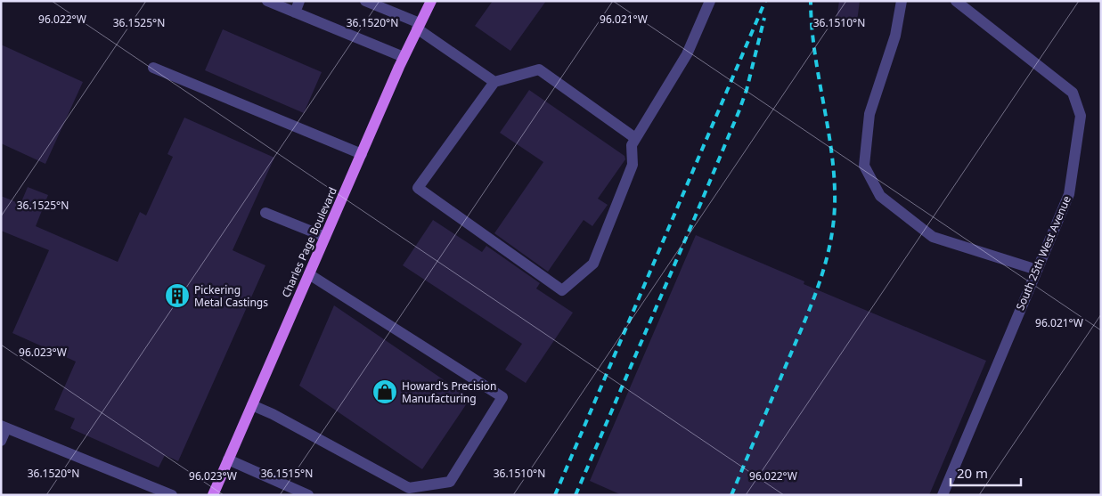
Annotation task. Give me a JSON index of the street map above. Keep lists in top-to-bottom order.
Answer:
{
  "streets": {
    "main road": ["Charles Page Boulevard"],
    "street": ["South 25th West Avenue"]
  },
  "places": {
    "building": ["Pickering Metal Castings"],
    "shop": ["Howard's Precision Manufacturing"]
  },
  "scale_bar": "20 m",
  "coordinates": [
    "96.022°W",
    "96.021°W",
    "36.1525°N",
    "36.1520°N",
    "36.1510°N",
    "96.023°W",
    "36.1515°N"
  ]
}
